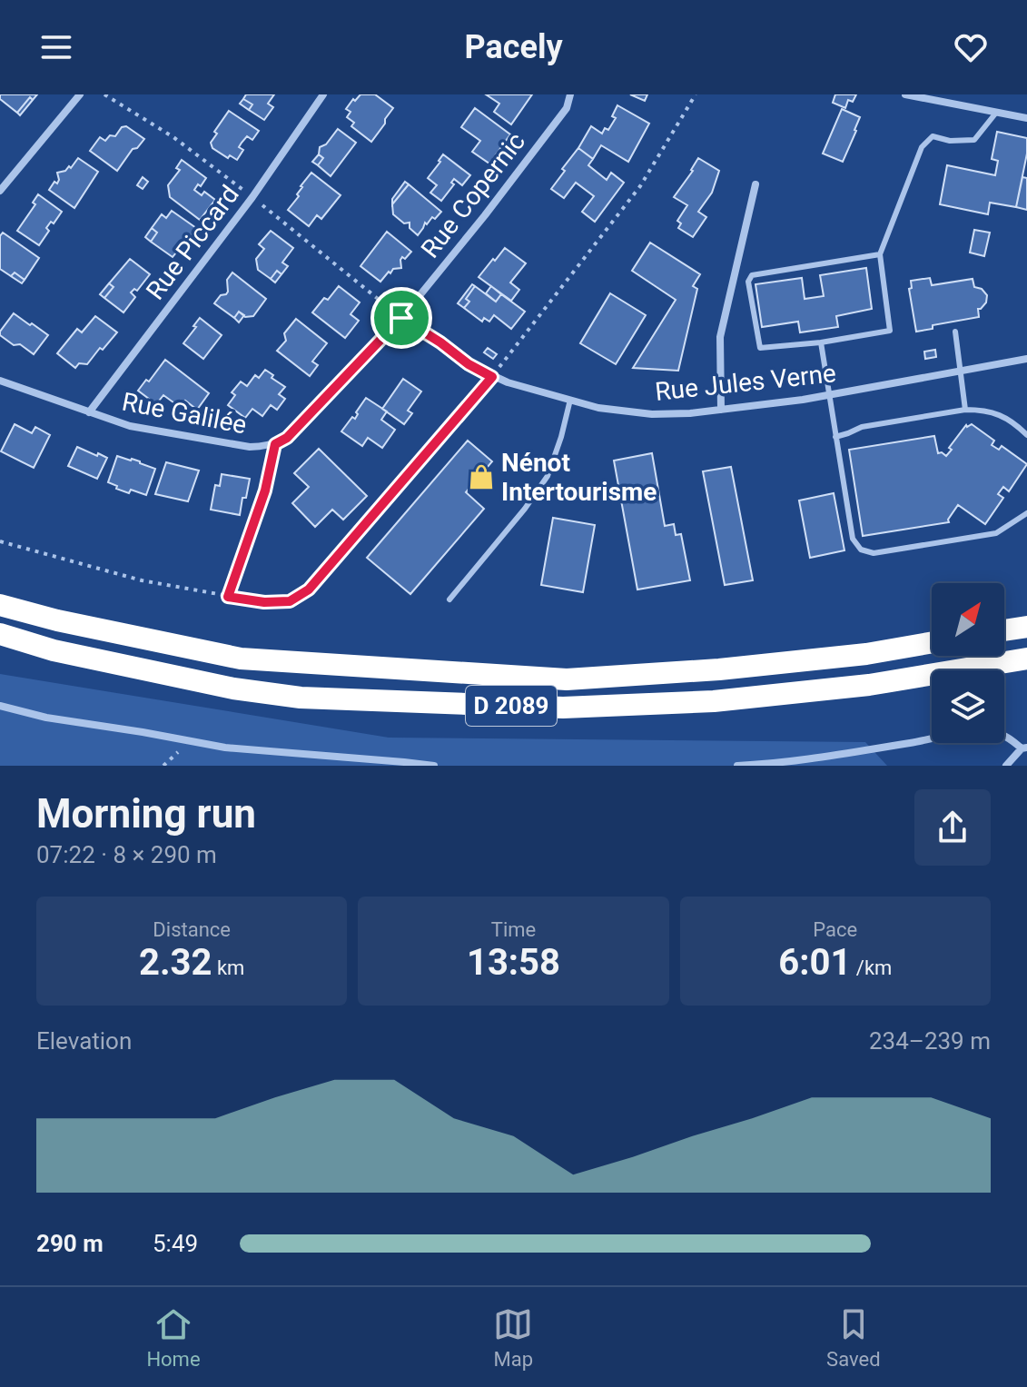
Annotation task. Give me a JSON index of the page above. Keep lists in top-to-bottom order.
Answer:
{
  "streets": {
    "highway": ["D 2089"],
    "street": [
      "Rue Copernic",
      "Rue Piccard",
      "Rue Jules Verne",
      "Rue Galilée"
    ]
  },
  "crossings": [
    ["Rue Copernic", "Rue Jules Verne"],
    ["Rue Copernic", "Rue Galilée"],
    ["Rue Piccard", "Rue Galilée"],
    ["Rue Jules Verne", "Rue Galilée"]
  ],
  "places": {
    "shop": ["Nénot Intertourisme"]
  },
  "north": "top right",
  "page": {
    "header": "Pacely",
    "heading": ["Morning run", "07:22 · 8 × 290 m"],
    "stats": [
      ["Distance", "2.32 km"],
      ["Time", "13:58"],
      ["Pace", "6:01 /km"]
    ],
    "chart": ["Elevation", "234–239 m"],
    "list": [
      {
        "name": "290 m",
        "note": "5:49"
      }
    ],
    "tabs": ["Home", "Map", "Saved"]
  }
}
